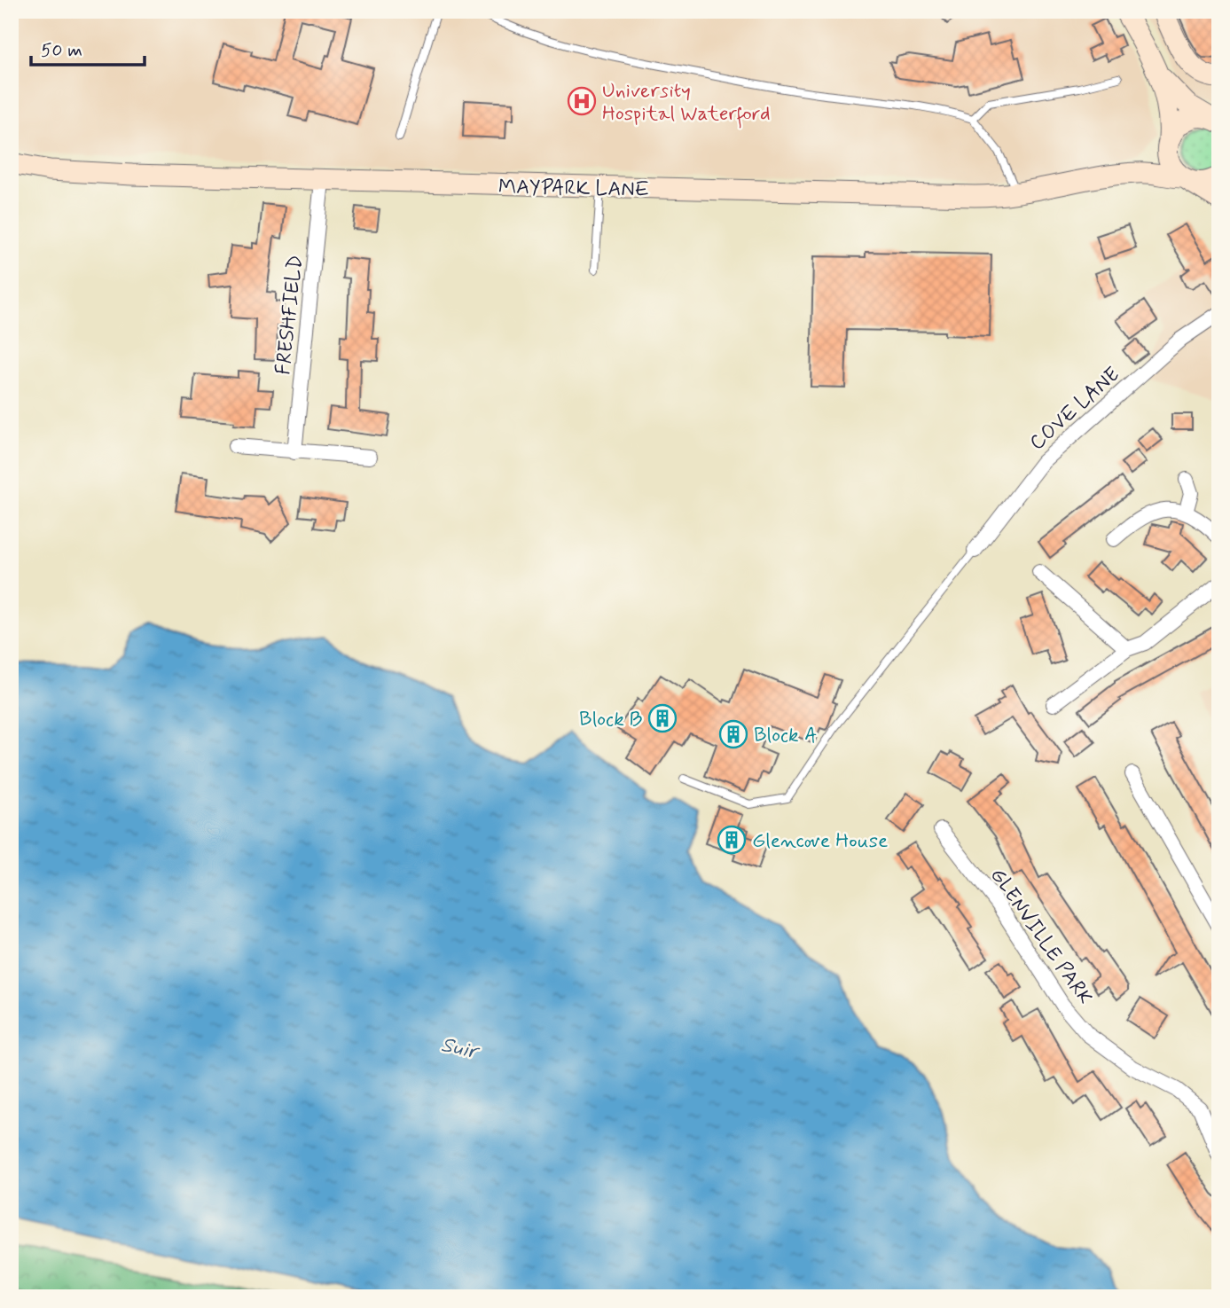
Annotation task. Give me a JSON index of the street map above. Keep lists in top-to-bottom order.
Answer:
{
  "streets": {
    "street": [
      "MAYPARK LANE",
      "FRESHFIELD",
      "COVE LANE",
      "GLENVILLE PARK"
    ]
  },
  "crossings": [
    ["MAYPARK LANE", "FRESHFIELD"]
  ],
  "water": ["Suir"],
  "places": {
    "hospital": ["University Hospital Waterford"],
    "building": ["Block B", "Block A", "Glencove House"]
  },
  "scale_bar": "50 m"
}
